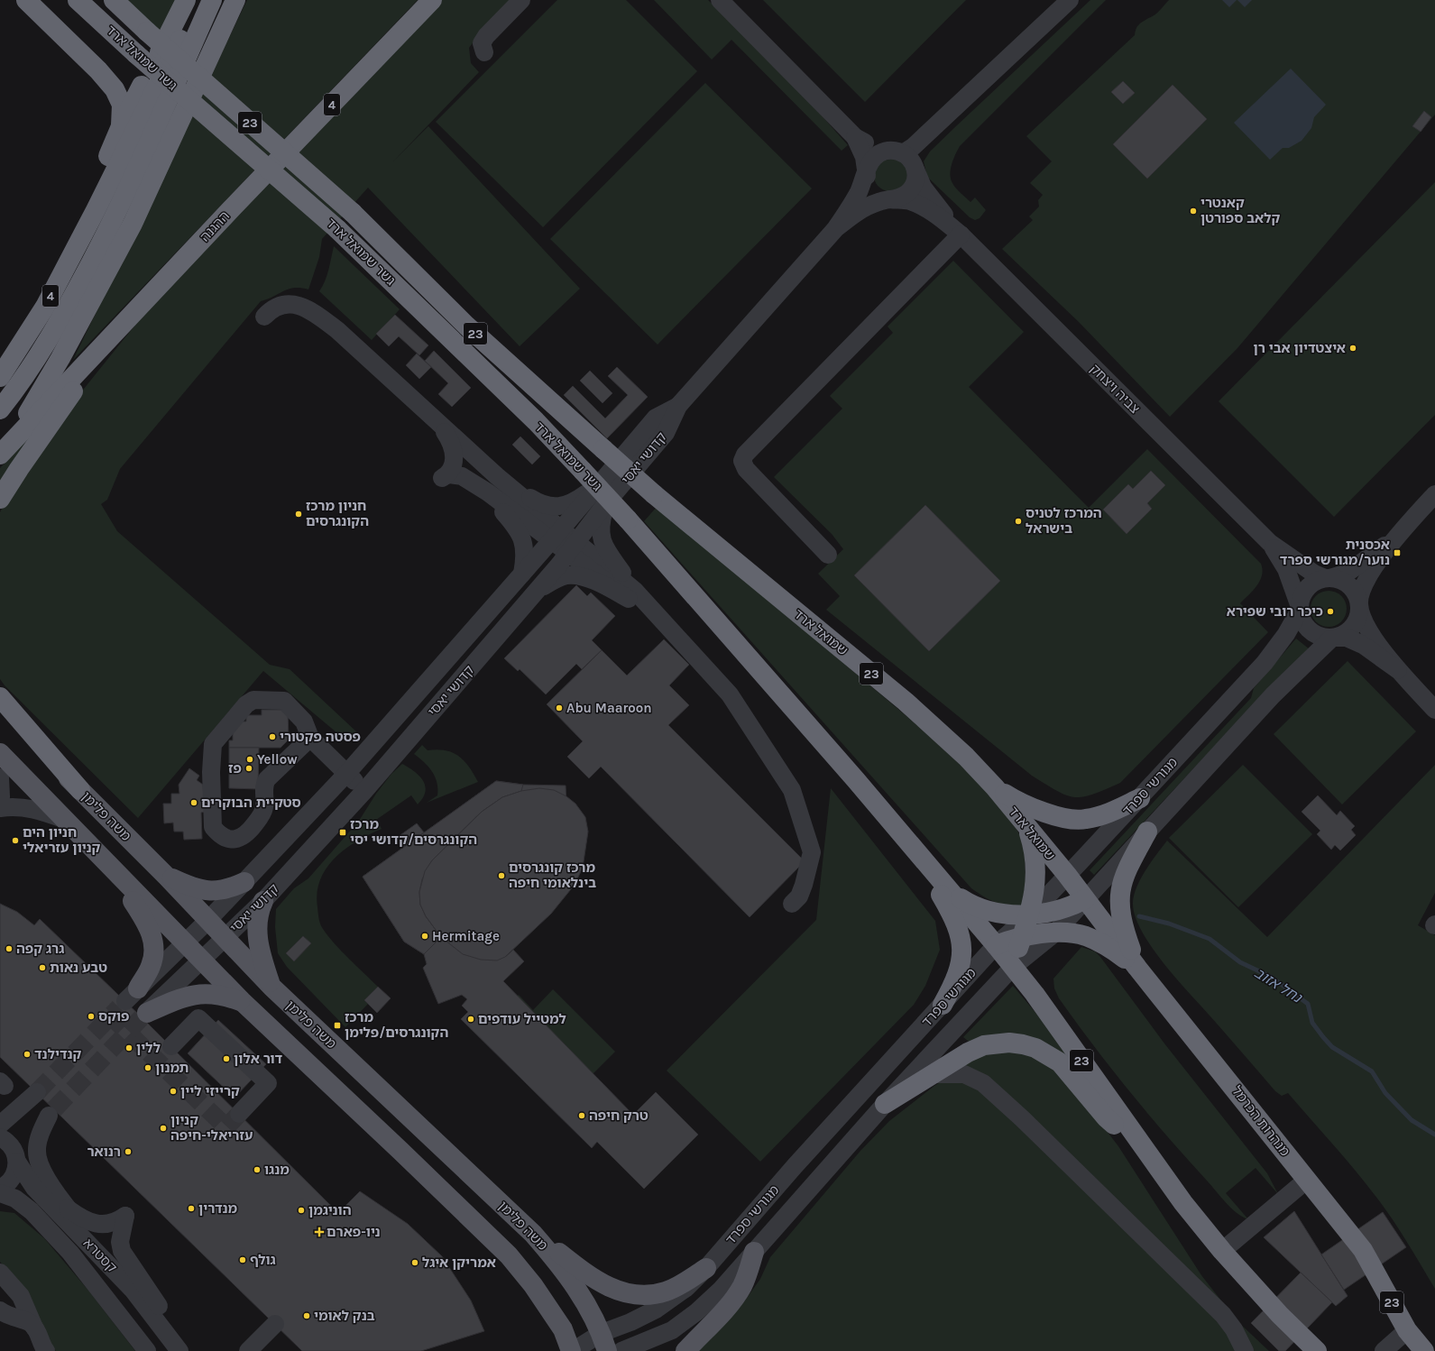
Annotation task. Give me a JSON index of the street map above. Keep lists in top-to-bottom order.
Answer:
{
  "streets": {
    "highway": [
      "גשר שמואל ארד",
      "4",
      "23",
      "ההגנה",
      "שמואל ארד",
      "מנהרות הכרמל"
    ],
    "main road": ["משה פלימן"],
    "street": [
      "צביה ויצחק",
      "קדושי יאסי",
      "מגורשי ספרד",
      "קסטרא"
    ]
  },
  "crossings": [
    ["גשר שמואל ארד", "23"],
    ["גשר שמואל ארד", "שמואל ארד"],
    ["23", "שמואל ארד"],
    ["23", "מגורשי ספרד"],
    ["23", "מנהרות הכרמל"],
    ["צביה ויצחק", "קדושי יאסי"],
    ["צביה ויצחק", "מגורשי ספרד"],
    ["קדושי יאסי", "משה פלימן"],
    ["שמואל ארד", "מגורשי ספרד"],
    ["מגורשי ספרד", "משה פלימן"],
    ["מגורשי ספרד", "מנהרות הכרמל"]
  ],
  "water": ["נחל אזוב"],
  "places": {
    "other": [
      "קאנטרי קלאב ספורטן",
      "איצטדיון אבי רן",
      "חניון מרכז הקונגרסים",
      "המרכז לטניס בישראל",
      "כיכר רובי שפירא",
      "Abu Maaroon",
      "פסטה פקטורי",
      "Yellow",
      "פז",
      "סטקיית הבוקרים",
      "חניון הים קניון עזריאלי",
      "מרכז קונגרסים בינלאומי חיפה",
      "Hermitage",
      "גרג קפה",
      "טבע נאות",
      "פוקס",
      "למטייל עודפים",
      "ללין",
      "קנדילנד",
      "דור אלון",
      "תמנון",
      "קרייזי ליין",
      "טרק חיפה",
      "קניון עזריאלי-חיפה",
      "רנואר",
      "מנגו",
      "מנדרין",
      "הוניגמן",
      "גולף",
      "אמריקן איגל",
      "בנק לאומי"
    ],
    "transit": ["אכסנית נוער/מגורשי ספרד", "מרכז הקונגרסים/קדושי יסי", "מרכז הקונגרסים/פלימן"],
    "health": ["ניו-פארם"]
  }
}
